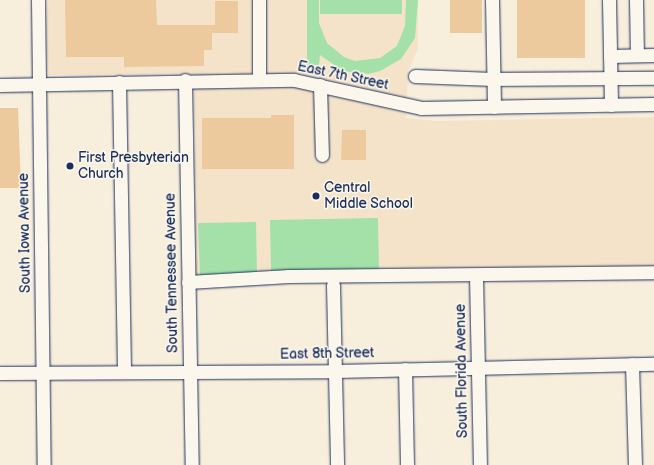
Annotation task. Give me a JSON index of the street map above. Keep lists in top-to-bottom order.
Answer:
{
  "streets": {
    "street": [
      "East 7th Street",
      "South Iowa Avenue",
      "South Tennessee Avenue",
      "East 8th Street",
      "South Florida Avenue"
    ]
  },
  "crossings": [
    ["East 7th Street", "South Iowa Avenue"],
    ["East 7th Street", "South Tennessee Avenue"],
    ["South Iowa Avenue", "East 8th Street"],
    ["South Tennessee Avenue", "East 8th Street"],
    ["East 8th Street", "South Florida Avenue"]
  ],
  "places": ["First Presbyterian Church", "Central Middle School"]
}
